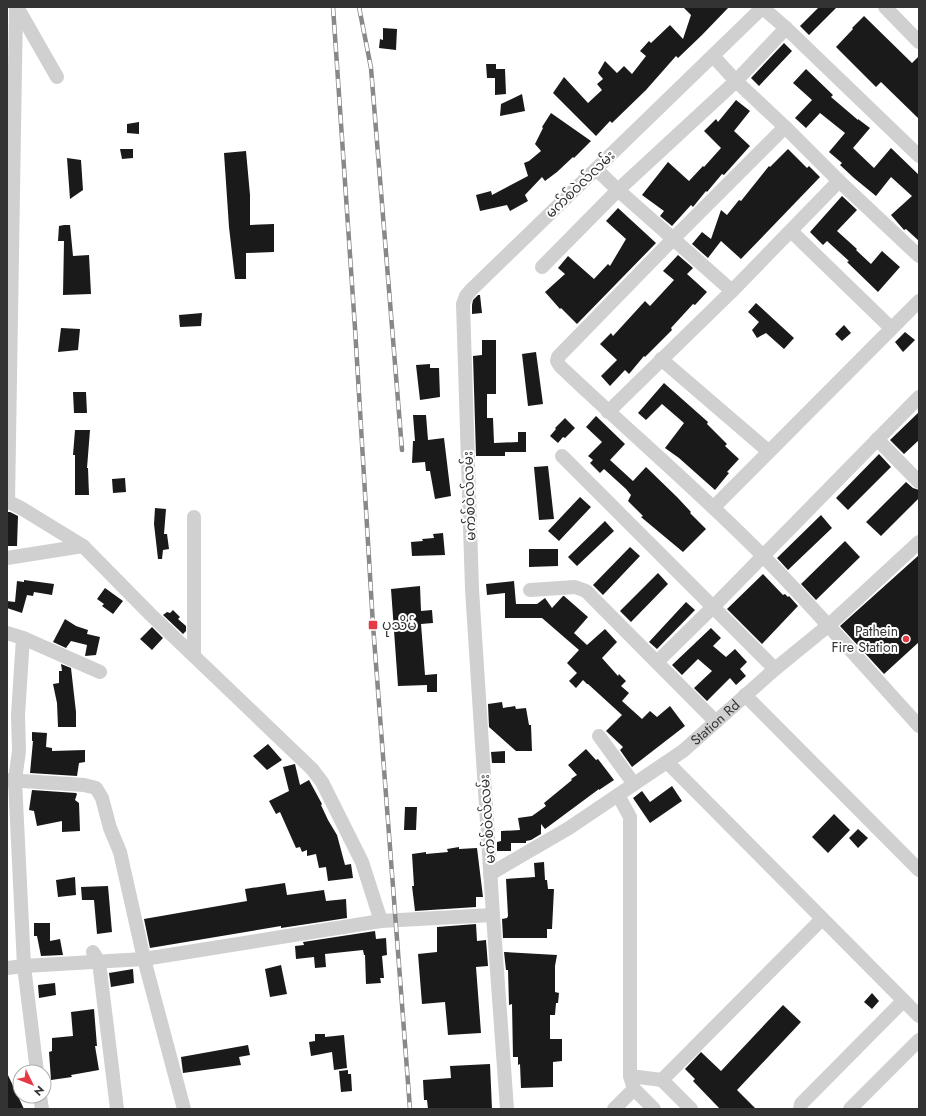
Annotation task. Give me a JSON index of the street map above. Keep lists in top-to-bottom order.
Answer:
{
  "streets": {
    "street": ["မက်စ်ဝဲလ်လမ်း", "Station Rd"]
  },
  "crossings": [
    ["မက်စ်ဝဲလ်လမ်း", "Station Rd"]
  ],
  "places": {
    "transit": ["ပုသိမ်"],
    "other": ["Pathein Fire Station"]
  },
  "north": "bottom right"
}
